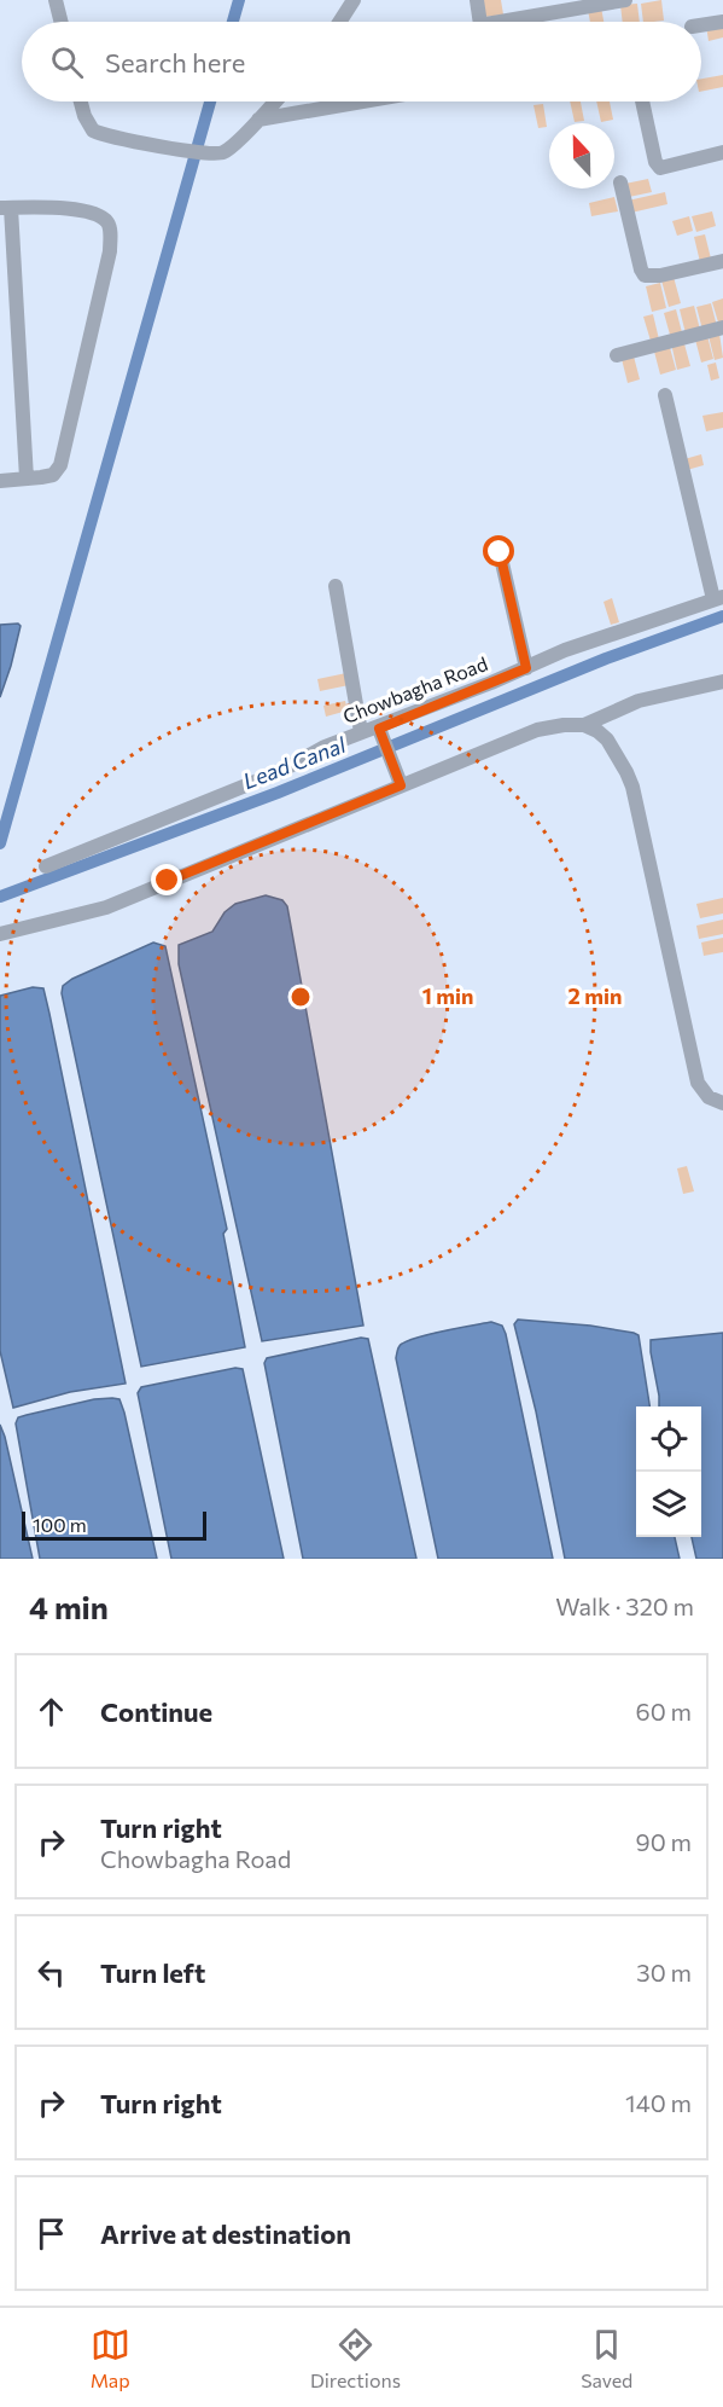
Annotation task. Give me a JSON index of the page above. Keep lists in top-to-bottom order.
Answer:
{
  "streets": {
    "street": ["Chowbagha Road"]
  },
  "water": ["Lead Canal"],
  "scale_bar": "100 m",
  "north": "top",
  "page": {
    "search": "Search here",
    "scale": "100 m",
    "heading": ["4 min", "Walk · 320 m"],
    "list": [
      ["Continue", "60 m"],
      ["Turn right", "Chowbagha Road", "90 m"],
      ["Turn left", "30 m"],
      ["Turn right", "140 m"],
      "Arrive at destination"
    ],
    "nav": ["Map", "Directions", "Saved"]
  },
  "rings": ["1 min", "2 min"]
}
